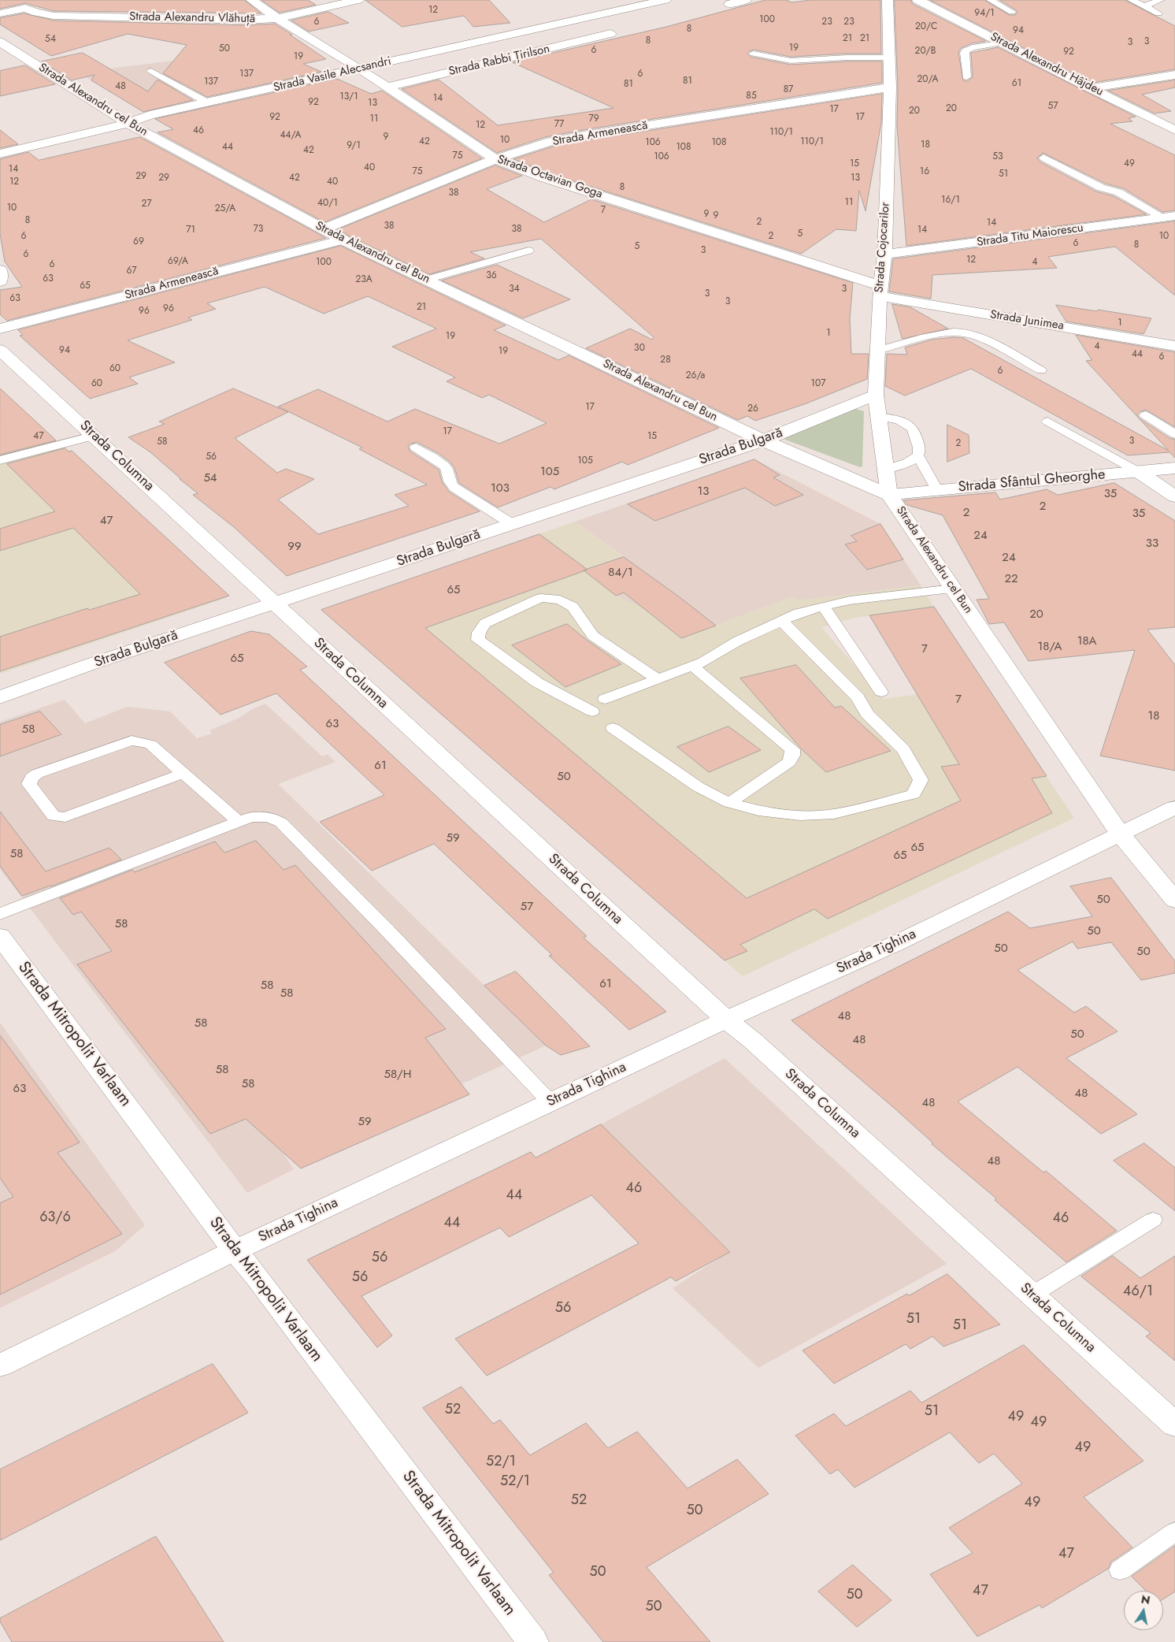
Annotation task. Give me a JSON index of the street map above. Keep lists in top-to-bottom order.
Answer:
{
  "streets": {
    "street": [
      "Strada Alexandru Vlăhuță",
      "Strada Rabbi Țirilson",
      "Strada Alexandru Hâjdeu",
      "Strada Vasile Alecsandri",
      "Strada Alexandru cel Bun",
      "Strada Armenească",
      "Strada Octavian Goga",
      "Strada Titu Maiorescu",
      "Strada Cojocarilor",
      "Strada Junimea",
      "Strada Bulgară",
      "Strada Columna",
      "Strada Sfântul Gheorghe",
      "Strada Tighina",
      "Strada Mitropolit Varlaam"
    ]
  },
  "crossings": [
    ["Strada Alexandru Vlăhuță", "Strada Octavian Goga"],
    ["Strada Rabbi Țirilson", "Strada Octavian Goga"],
    ["Strada Vasile Alecsandri", "Strada Alexandru cel Bun"],
    ["Strada Vasile Alecsandri", "Strada Octavian Goga"],
    ["Strada Alexandru cel Bun", "Strada Armenească"],
    ["Strada Alexandru cel Bun", "Strada Cojocarilor"],
    ["Strada Alexandru cel Bun", "Strada Bulgară"],
    ["Strada Alexandru cel Bun", "Strada Sfântul Gheorghe"],
    ["Strada Alexandru cel Bun", "Strada Tighina"],
    ["Strada Armenească", "Strada Octavian Goga"],
    ["Strada Armenească", "Strada Cojocarilor"],
    ["Strada Octavian Goga", "Strada Cojocarilor"],
    ["Strada Octavian Goga", "Strada Junimea"],
    ["Strada Titu Maiorescu", "Strada Cojocarilor"],
    ["Strada Cojocarilor", "Strada Junimea"],
    ["Strada Cojocarilor", "Strada Bulgară"],
    ["Strada Cojocarilor", "Strada Sfântul Gheorghe"],
    ["Strada Bulgară", "Strada Columna"],
    ["Strada Columna", "Strada Tighina"],
    ["Strada Tighina", "Strada Mitropolit Varlaam"]
  ],
  "house_numbers": [
    "12",
    "94/1",
    "100",
    "6",
    "23",
    "23",
    "20/C",
    "8",
    "94",
    "21",
    "21",
    "54",
    "8",
    "3",
    "3",
    "19",
    "50",
    "6",
    "20/B",
    "92",
    "19",
    "137",
    "6",
    "20/A",
    "81",
    "137",
    "61",
    "81",
    "48",
    "87",
    "85",
    "13/1",
    "14",
    "92",
    "13",
    "57",
    "20",
    "17",
    "20",
    "92",
    "17",
    "11",
    "79",
    "77",
    "12",
    "46",
    "110/1",
    "44/A",
    "9",
    "10",
    "42",
    "110/1",
    "106",
    "108",
    "18",
    "9/1",
    "44",
    "108",
    "42",
    "75",
    "106",
    "53",
    "15",
    "49",
    "40",
    "14",
    "75",
    "16",
    "51",
    "29",
    "29",
    "42",
    "13",
    "12",
    "40",
    "8",
    "38",
    "16/1",
    "11",
    "40/1",
    "27",
    "10",
    "25/A",
    "7",
    "9",
    "9",
    "8",
    "2",
    "14",
    "38",
    "73",
    "38",
    "71",
    "14",
    "5",
    "6",
    "2",
    "10",
    "69",
    "6",
    "8",
    "5",
    "3",
    "6",
    "12",
    "69/A",
    "100",
    "4",
    "6",
    "67",
    "36",
    "63",
    "23A",
    "65",
    "34",
    "3",
    "3",
    "63",
    "3",
    "21",
    "96",
    "96",
    "1",
    "1",
    "19",
    "4",
    "30",
    "94",
    "19",
    "44",
    "6",
    "28",
    "60",
    "6",
    "26/a",
    "60",
    "107",
    "17",
    "26",
    "17",
    "47",
    "15",
    "3",
    "58",
    "2",
    "56",
    "105",
    "105",
    "54",
    "103",
    "13",
    "35",
    "2",
    "2",
    "35",
    "47",
    "24",
    "33",
    "99",
    "24",
    "84/1",
    "22",
    "65",
    "20",
    "18A",
    "18/A",
    "7",
    "65",
    "7",
    "18",
    "63",
    "58",
    "61",
    "50",
    "59",
    "65",
    "58",
    "65",
    "50",
    "57",
    "58",
    "50",
    "50",
    "50",
    "61",
    "58",
    "58",
    "48",
    "58",
    "50",
    "48",
    "58",
    "58/H",
    "58",
    "63",
    "48",
    "48",
    "59",
    "48",
    "46",
    "44",
    "63/6",
    "46",
    "44",
    "56",
    "56",
    "46/1",
    "56",
    "51",
    "51",
    "52",
    "51",
    "49",
    "49",
    "49",
    "52/1",
    "52/1",
    "52",
    "49",
    "50",
    "47",
    "50",
    "47",
    "50",
    "50"
  ],
  "north": "top"
}
